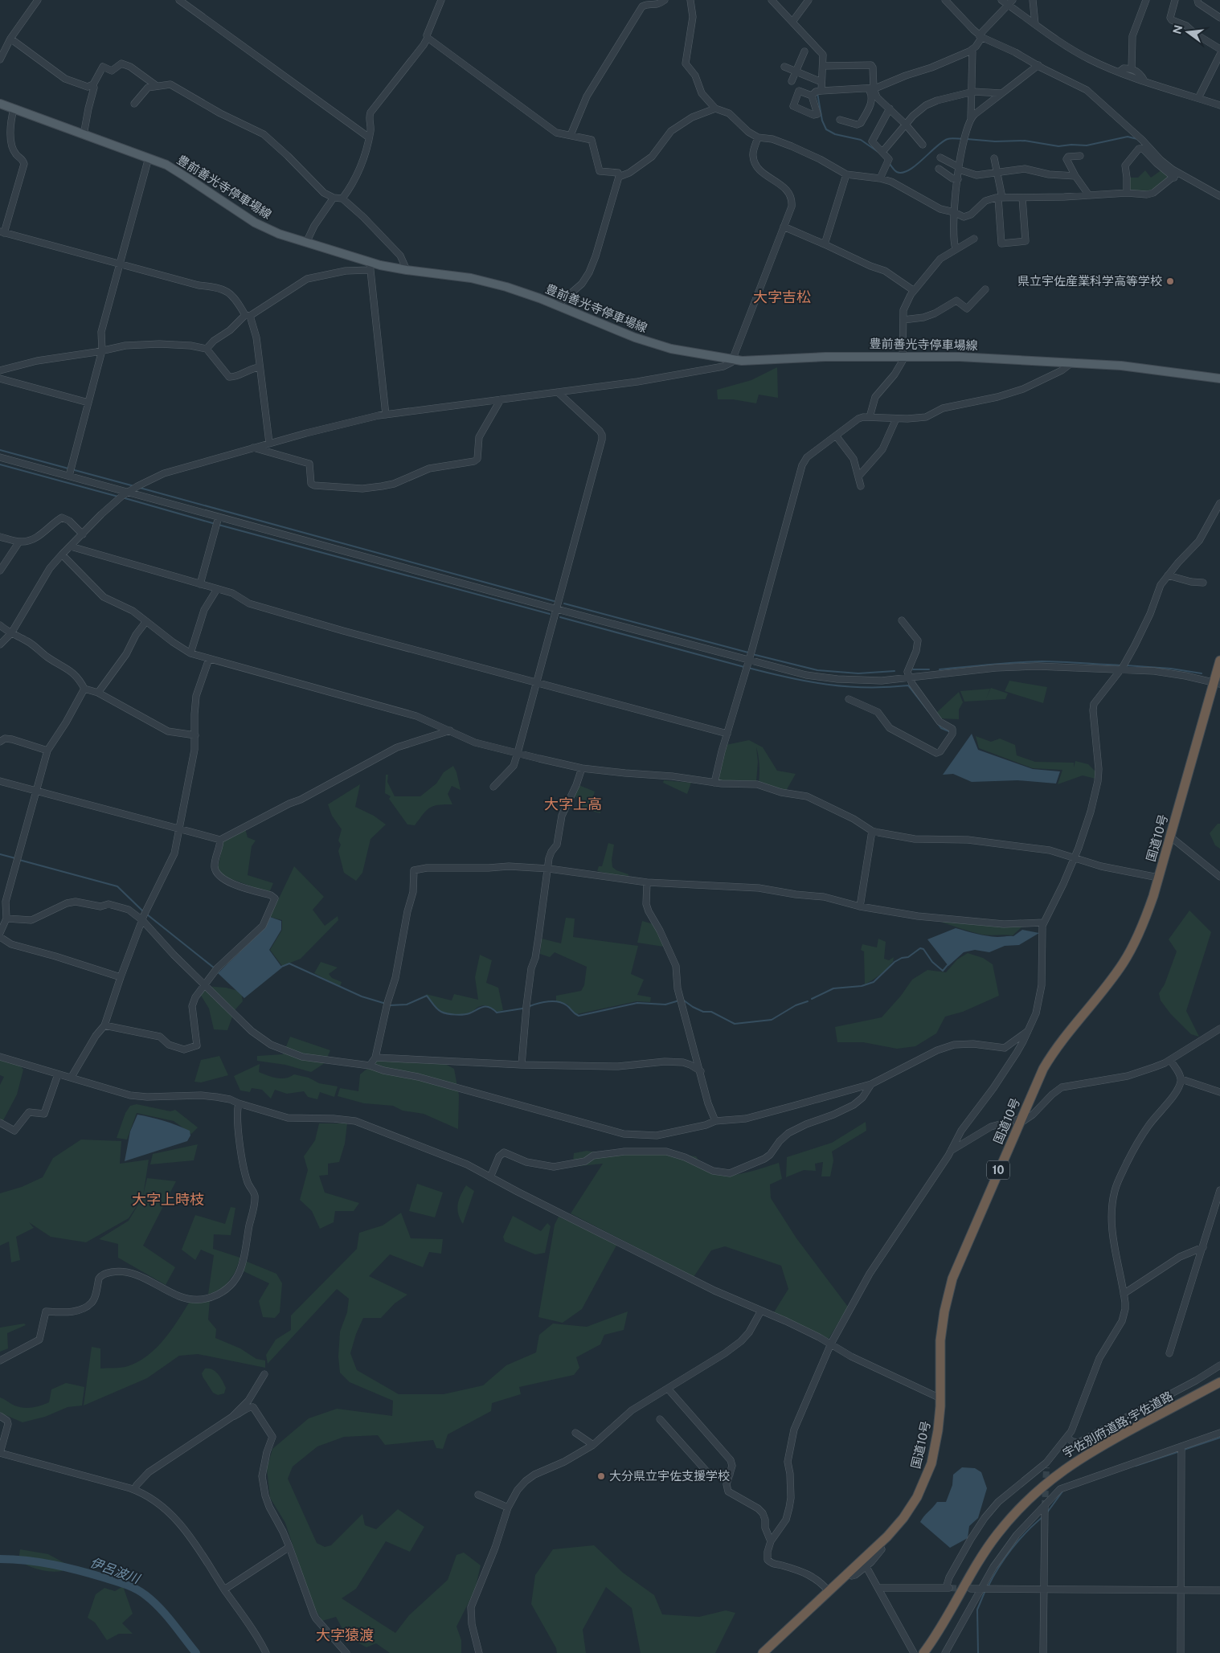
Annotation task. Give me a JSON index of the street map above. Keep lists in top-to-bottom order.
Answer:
{
  "streets": {
    "highway": ["国道10号", "10", "宇佐別府道路;宇佐道路"],
    "main road": ["豊前善光寺停車場線"]
  },
  "districts": [
    "大字吉松",
    "大字上高",
    "大字上時枝",
    "大字猿渡"
  ],
  "water": ["伊呂波川"],
  "places": ["県立宇佐産業科学高等学校", "大分県立宇佐支援学校"],
  "north": "left"
}
